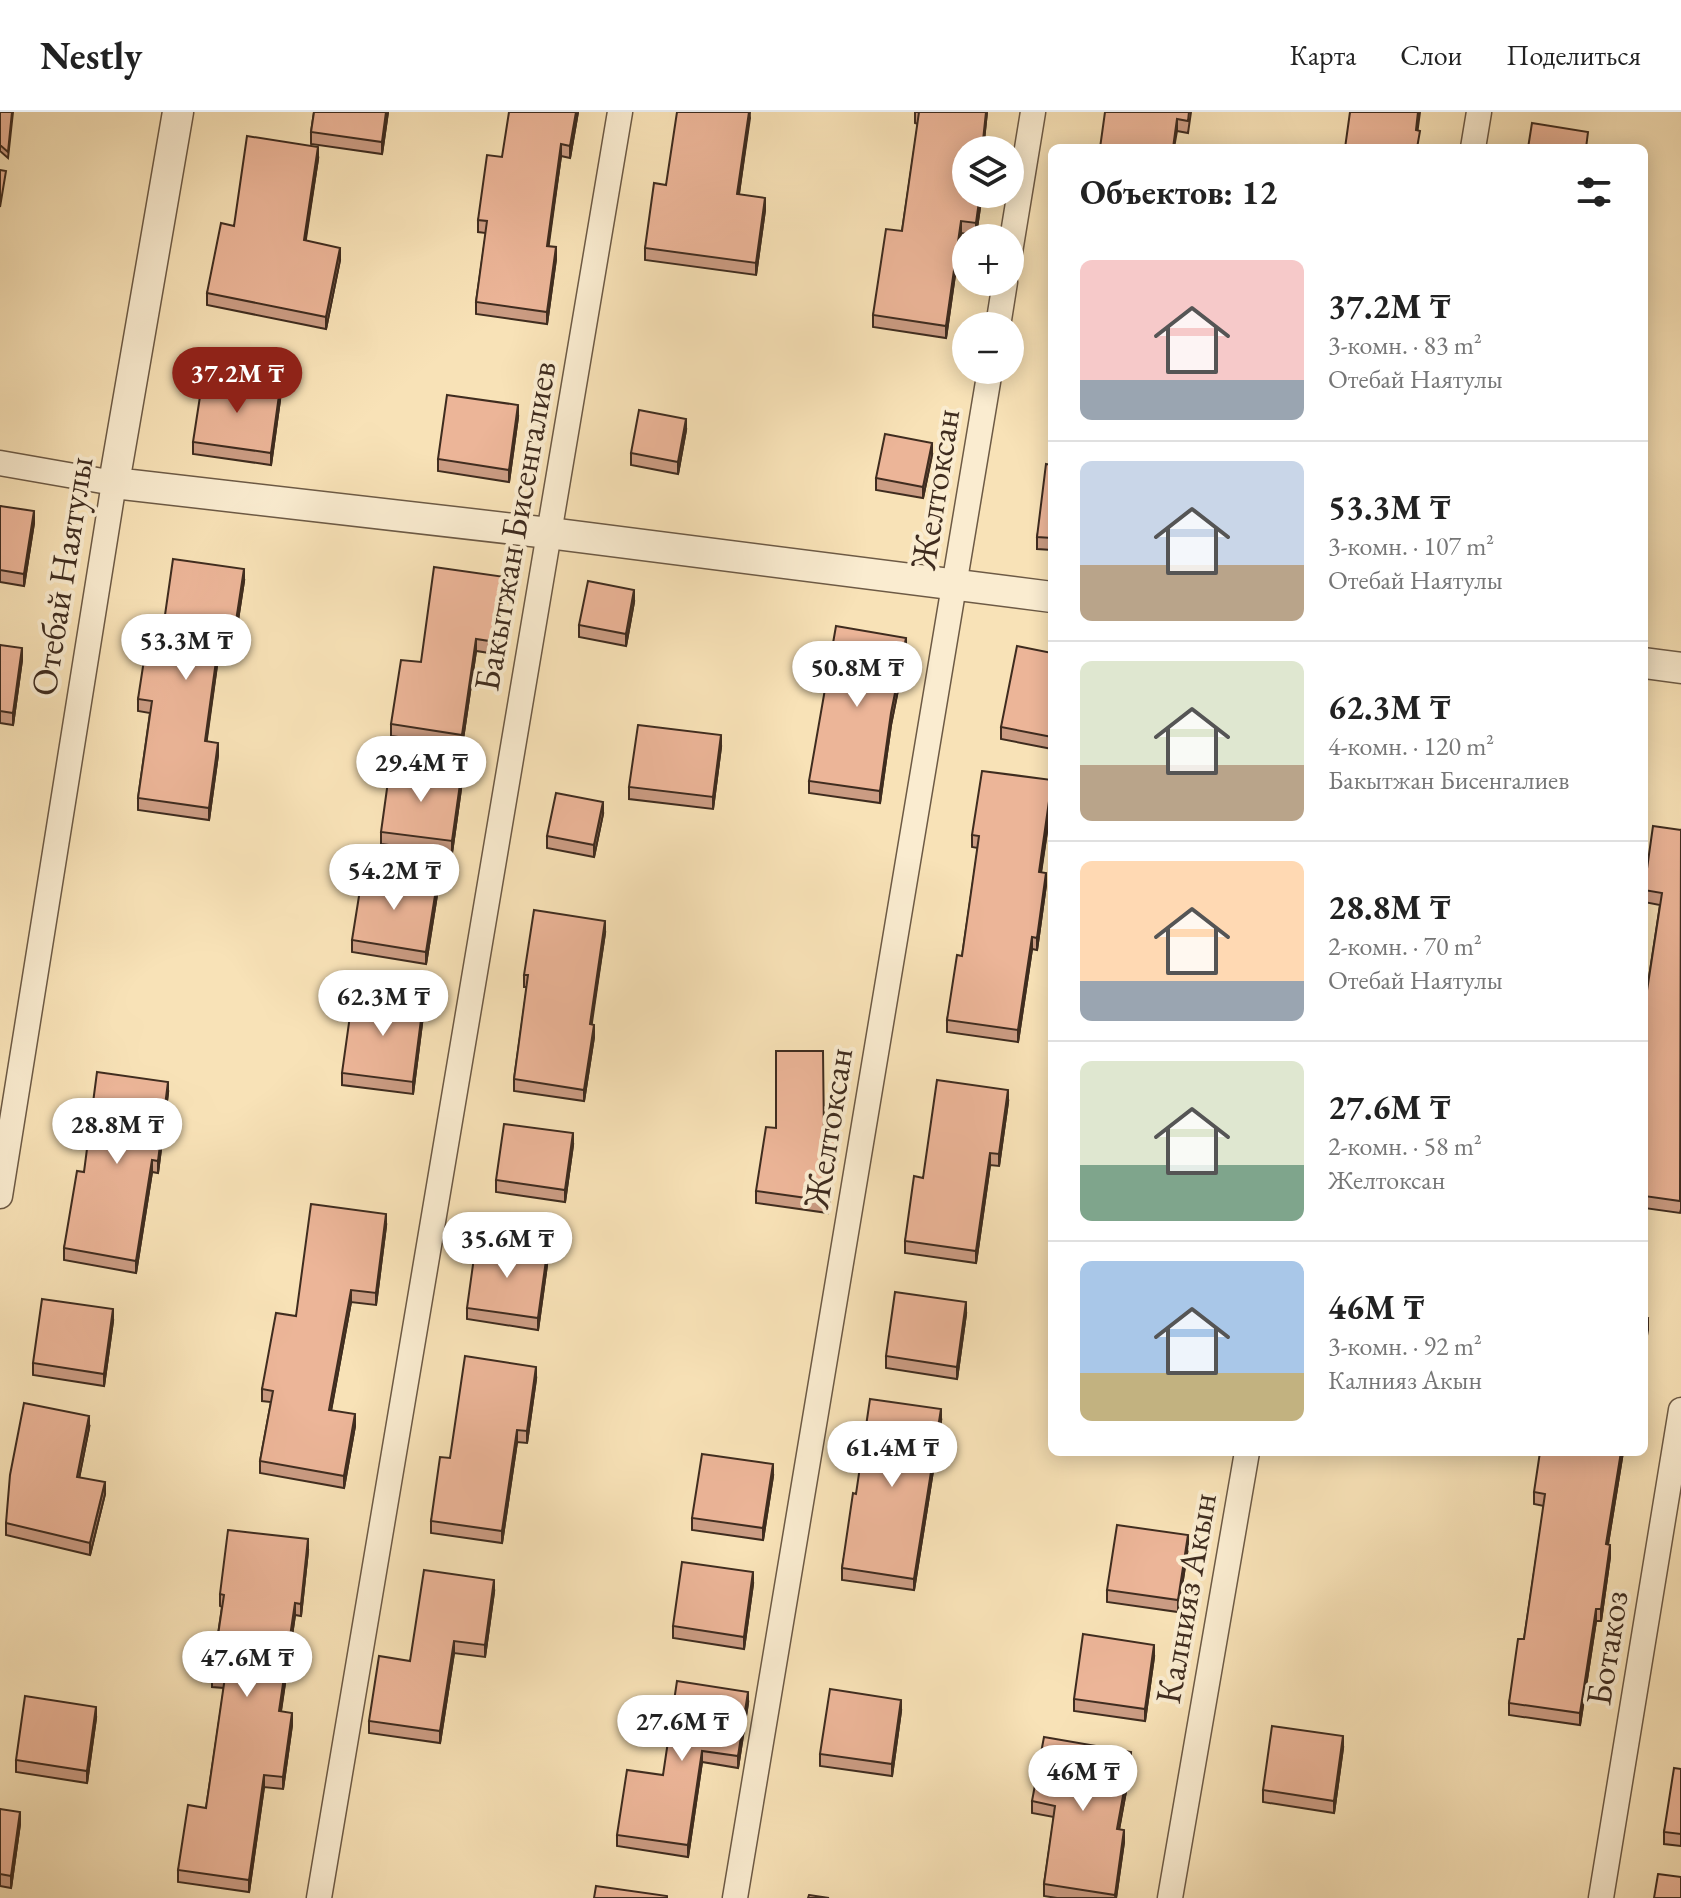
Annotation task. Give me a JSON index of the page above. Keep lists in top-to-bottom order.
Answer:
{
  "streets": {
    "street": [
      "Желтоксан",
      "Бакытжан Бисенгалиев",
      "Отебай Наятулы",
      "Калнияз Акын",
      "Ботакоз"
    ]
  },
  "page": {
    "header": "Nestly",
    "nav": ["Карта", "Слои", "Поделиться"],
    "map_buttons": ["+", "−"],
    "heading": "Объектов: 12",
    "list": [
      {
        "name": "37.2M ₸",
        "note": "3-комн. · 83 m² · Отебай Наятулы"
      },
      {
        "name": "53.3M ₸",
        "note": "3-комн. · 107 m² · Отебай Наятулы"
      },
      {
        "name": "62.3M ₸",
        "note": "4-комн. · 120 m² · Бакытжан Бисенгалиев"
      },
      {
        "name": "28.8M ₸",
        "note": "2-комн. · 70 m² · Отебай Наятулы"
      },
      {
        "name": "27.6M ₸",
        "note": "2-комн. · 58 m² · Желтоксан"
      },
      {
        "name": "46M ₸",
        "note": "3-комн. · 92 m² · Калнияз Акын"
      }
    ],
    "price": [
      "37.2M ₸",
      "53.3M ₸",
      "50.8M ₸",
      "29.4M ₸",
      "54.2M ₸",
      "62.3M ₸",
      "28.8M ₸",
      "35.6M ₸",
      "61.4M ₸",
      "47.6M ₸",
      "27.6M ₸",
      "46M ₸"
    ]
  }
}
